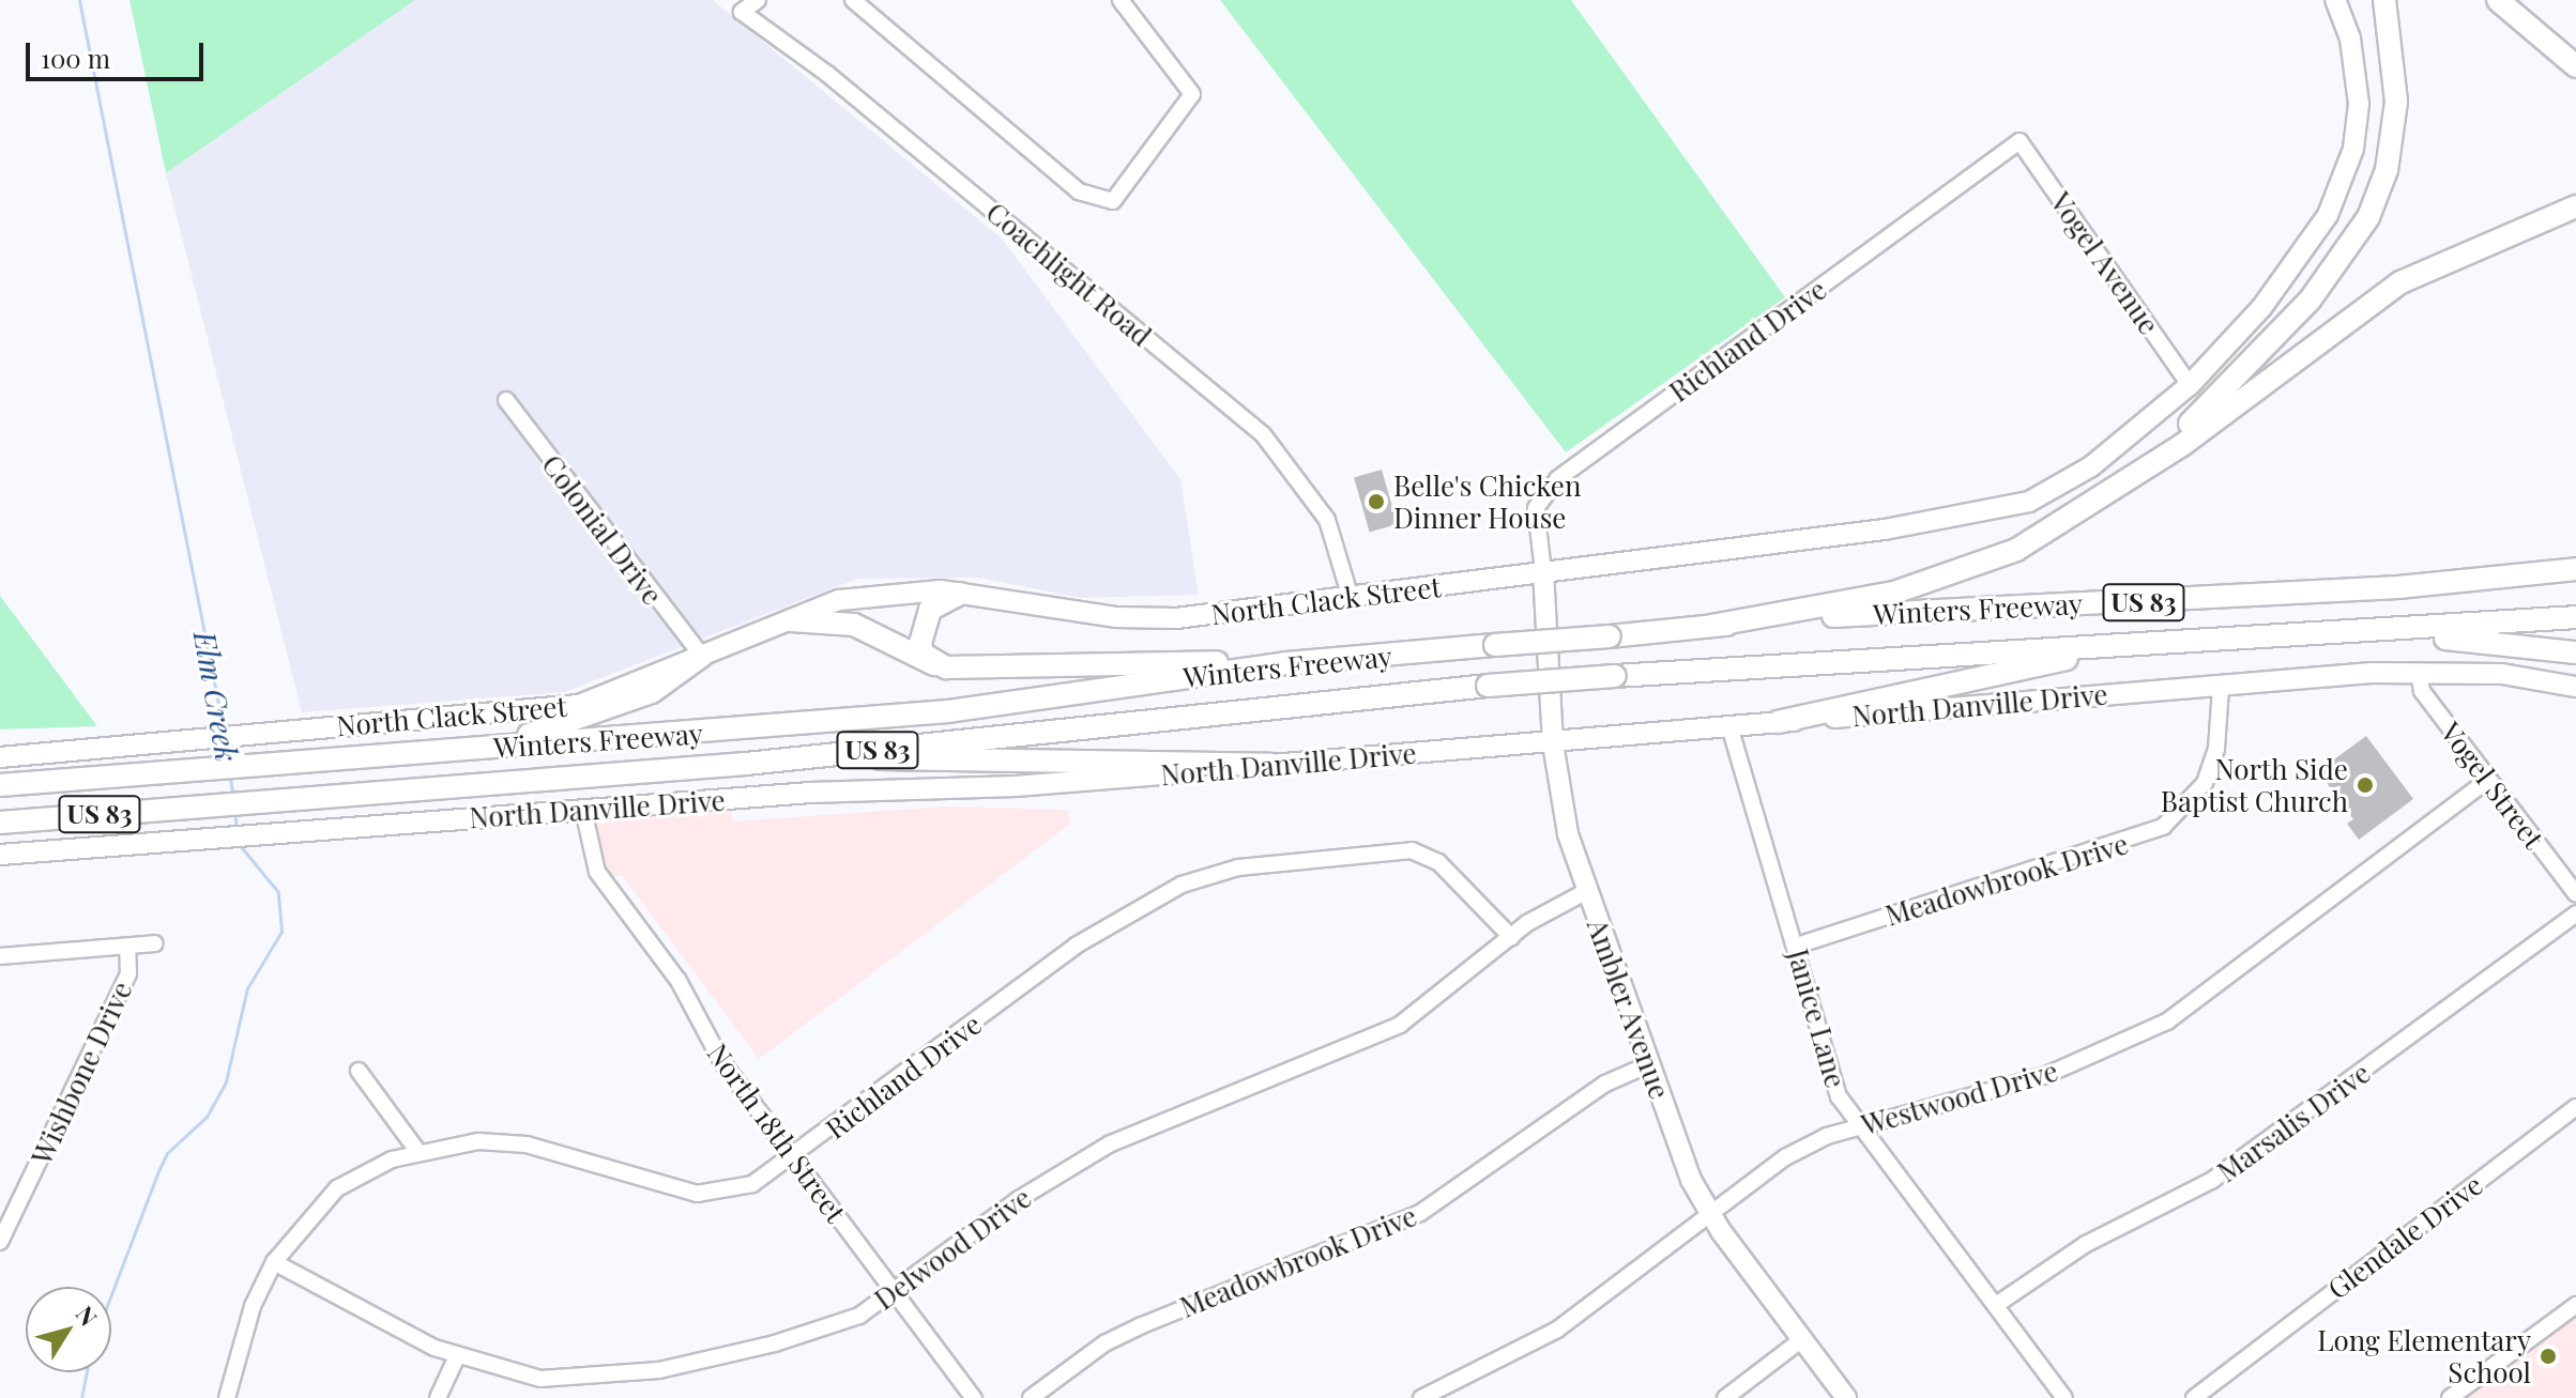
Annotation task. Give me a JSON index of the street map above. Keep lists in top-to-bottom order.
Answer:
{
  "streets": {
    "highway": ["US 83", "Winters Freeway"],
    "main road": ["North Clack Street", "North Danville Drive", "Ambler Avenue"],
    "street": [
      "Vogel Avenue",
      "Coachlight Road",
      "Richland Drive",
      "Colonial Drive",
      "Vogel Street",
      "Meadowbrook Drive",
      "Janice Lane",
      "Wishbone Drive",
      "Westwood Drive",
      "Marsalis Drive",
      "North 18th Street",
      "Glendale Drive",
      "Delwood Drive"
    ]
  },
  "crossings": [
    ["Vogel Avenue", "Richland Drive"],
    ["Vogel Avenue", "North Clack Street"],
    ["Coachlight Road", "North Clack Street"],
    ["Richland Drive", "North Clack Street"],
    ["Richland Drive", "Ambler Avenue"],
    ["Richland Drive", "North 18th Street"],
    ["Richland Drive", "Delwood Drive"],
    ["Colonial Drive", "North Clack Street"],
    ["North Clack Street", "Ambler Avenue"],
    ["North Danville Drive", "Vogel Street"],
    ["North Danville Drive", "Meadowbrook Drive"],
    ["North Danville Drive", "Ambler Avenue"],
    ["North Danville Drive", "Janice Lane"],
    ["North Danville Drive", "North 18th Street"],
    ["Vogel Street", "Westwood Drive"],
    ["Meadowbrook Drive", "Ambler Avenue"],
    ["Meadowbrook Drive", "Janice Lane"],
    ["Ambler Avenue", "Westwood Drive"],
    ["Ambler Avenue", "Delwood Drive"],
    ["Janice Lane", "Westwood Drive"],
    ["Janice Lane", "Marsalis Drive"],
    ["North 18th Street", "Delwood Drive"]
  ],
  "water": ["Elm Creek"],
  "places": ["Belle's Chicken Dinner House", "North Side Baptist Church", "Long Elementary School"],
  "scale_bar": "100 m",
  "north": "top right"
}
